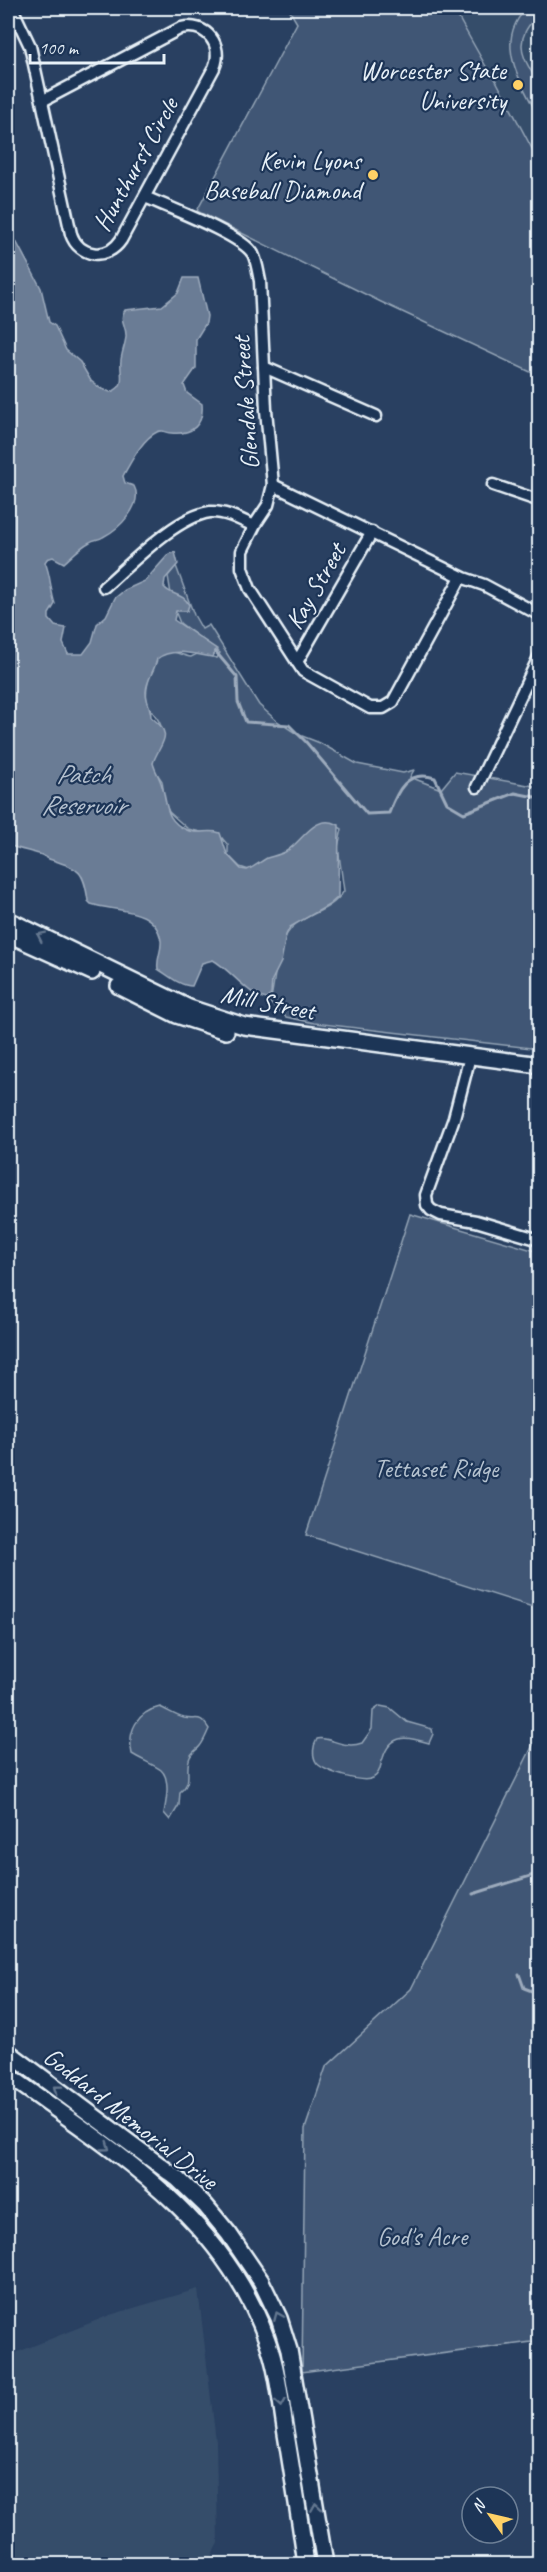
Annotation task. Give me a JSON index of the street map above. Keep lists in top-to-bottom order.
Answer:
{
  "streets": {
    "main road": ["Mill Street", "Goddard Memorial Drive"],
    "street": ["Hunthurst Circle", "Glendale Street", "Kay Street"]
  },
  "crossings": [
    ["Hunthurst Circle", "Glendale Street"],
    ["Glendale Street", "Kay Street"]
  ],
  "water": ["Patch Reservoir"],
  "parks": ["Tettaset Ridge", "God's Acre"],
  "places": ["Worcester State University", "Kevin Lyons Baseball Diamond"],
  "scale_bar": "100 m",
  "north": "top left"
}
